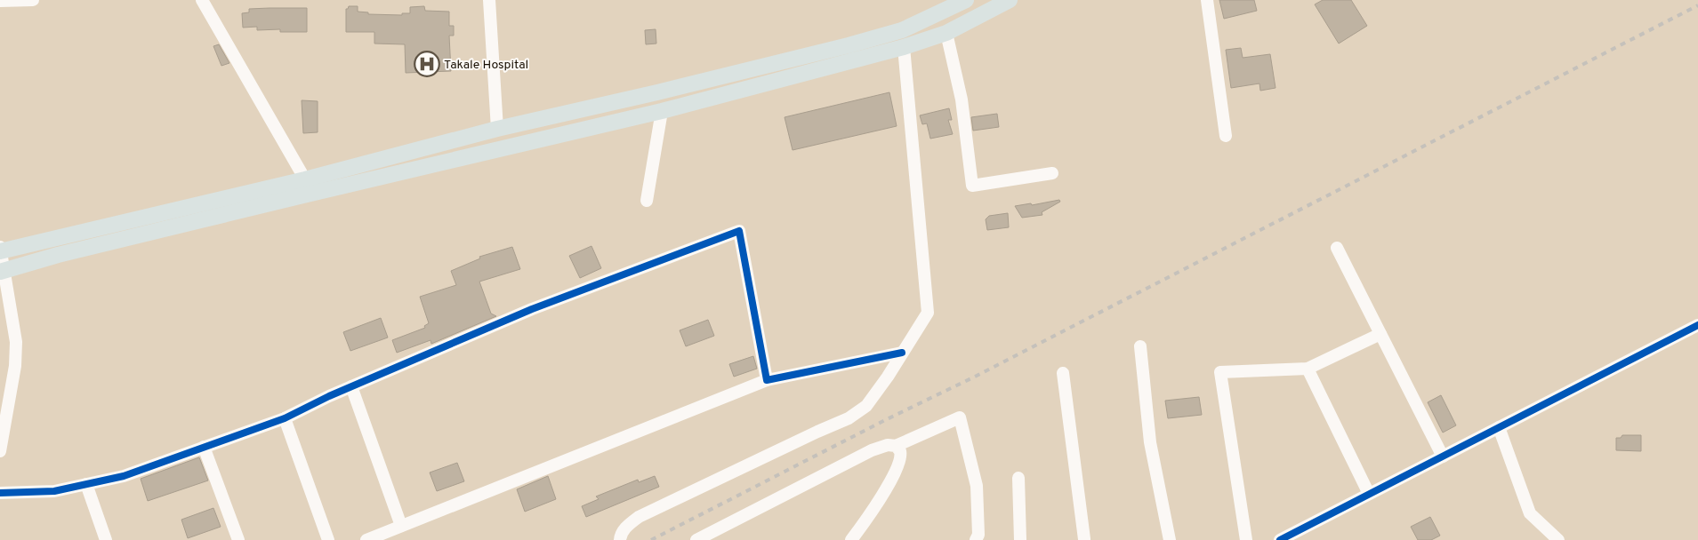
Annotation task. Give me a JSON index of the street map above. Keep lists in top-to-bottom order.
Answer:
{
  "places": {
    "hospital": ["Takale Hospital"]
  }
}
